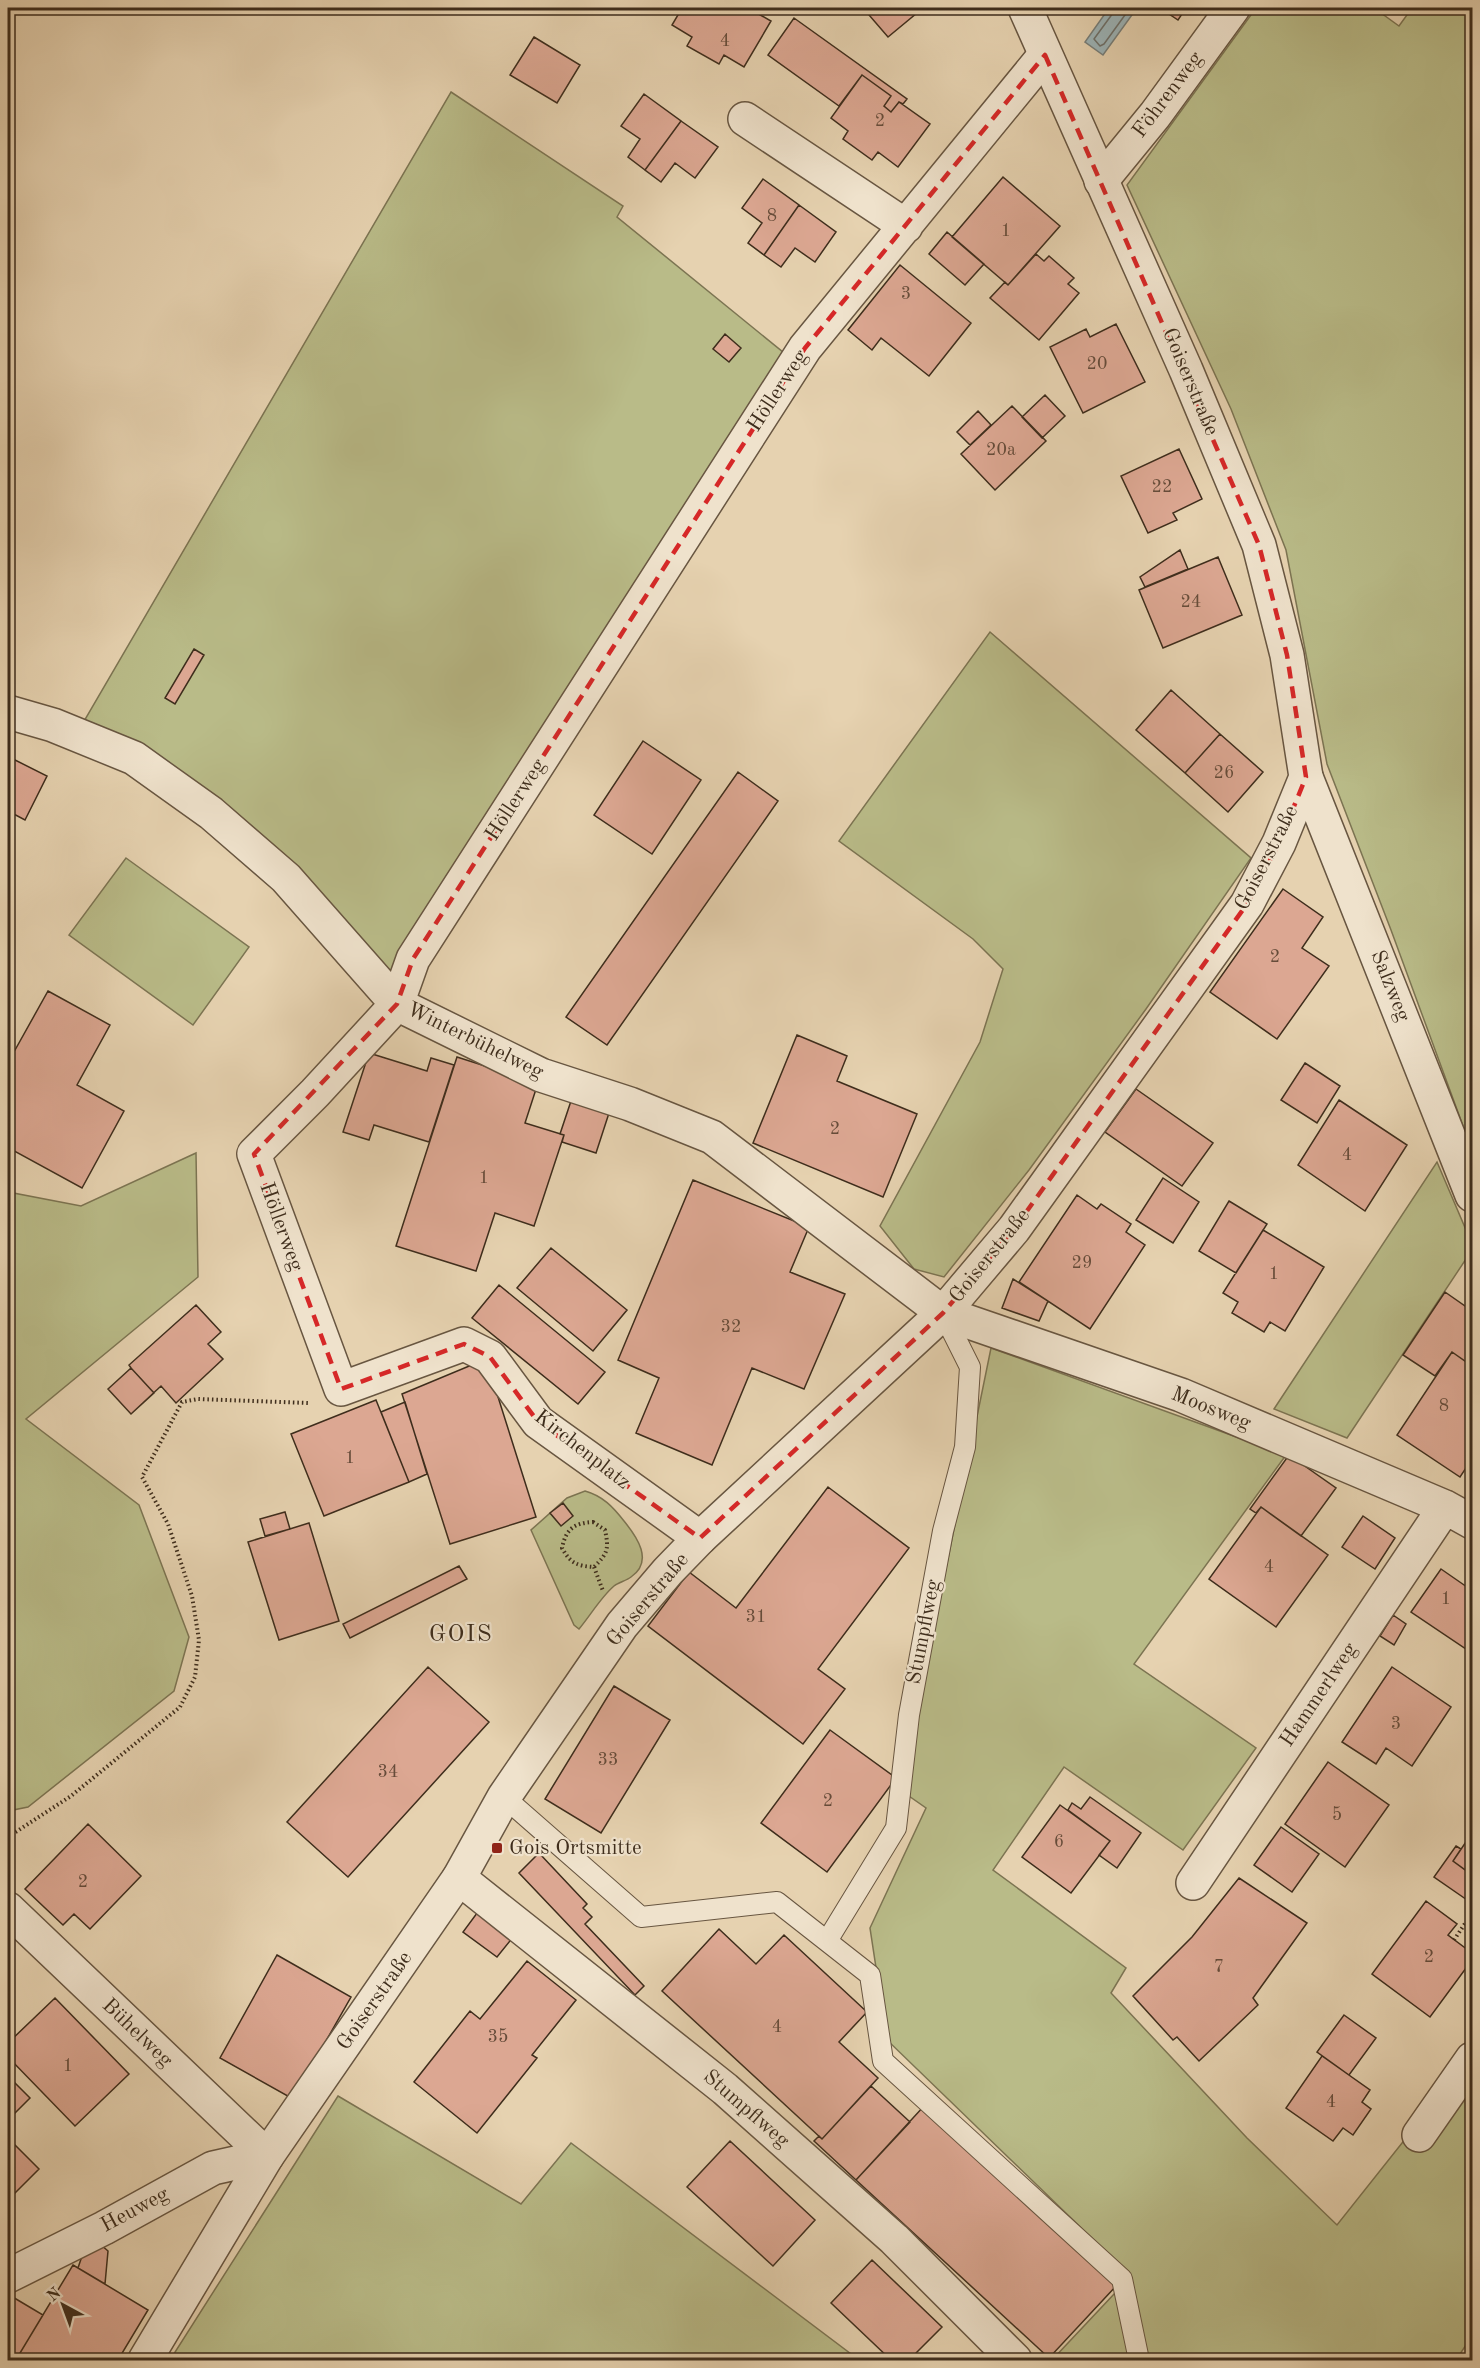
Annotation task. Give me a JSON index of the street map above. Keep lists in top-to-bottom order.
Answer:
{
  "streets": {
    "street": [
      "Föhrenweg",
      "Goiserstraße",
      "Höllerweg",
      "Salzweg",
      "Winterbühelweg",
      "Moosweg",
      "Kirchenplatz",
      "Stumpflweg",
      "Hammerlweg",
      "Bühelweg",
      "Heuweg"
    ]
  },
  "crossings": [
    ["Föhrenweg", "Goiserstraße"],
    ["Goiserstraße", "Höllerweg"],
    ["Goiserstraße", "Salzweg"],
    ["Goiserstraße", "Winterbühelweg"],
    ["Goiserstraße", "Moosweg"],
    ["Goiserstraße", "Kirchenplatz"],
    ["Goiserstraße", "Stumpflweg"],
    ["Goiserstraße", "Bühelweg"],
    ["Goiserstraße", "Heuweg"],
    ["Höllerweg", "Winterbühelweg"],
    ["Höllerweg", "Kirchenplatz"],
    ["Winterbühelweg", "Moosweg"],
    ["Winterbühelweg", "Stumpflweg"],
    ["Moosweg", "Stumpflweg"],
    ["Moosweg", "Hammerlweg"],
    ["Bühelweg", "Heuweg"]
  ],
  "districts": ["GOIS"],
  "places": {
    "transit": ["Gois Ortsmitte"]
  },
  "house_numbers": [
    "4",
    "2",
    "8",
    "1",
    "3",
    "20",
    "20a",
    "22",
    "24",
    "26",
    "2",
    "2",
    "4",
    "1",
    "29",
    "1",
    "32",
    "8",
    "1",
    "4",
    "1",
    "31",
    "3",
    "33",
    "34",
    "2",
    "5",
    "6",
    "2",
    "2",
    "7",
    "4",
    "35",
    "1",
    "4"
  ],
  "north": "top left"
}
